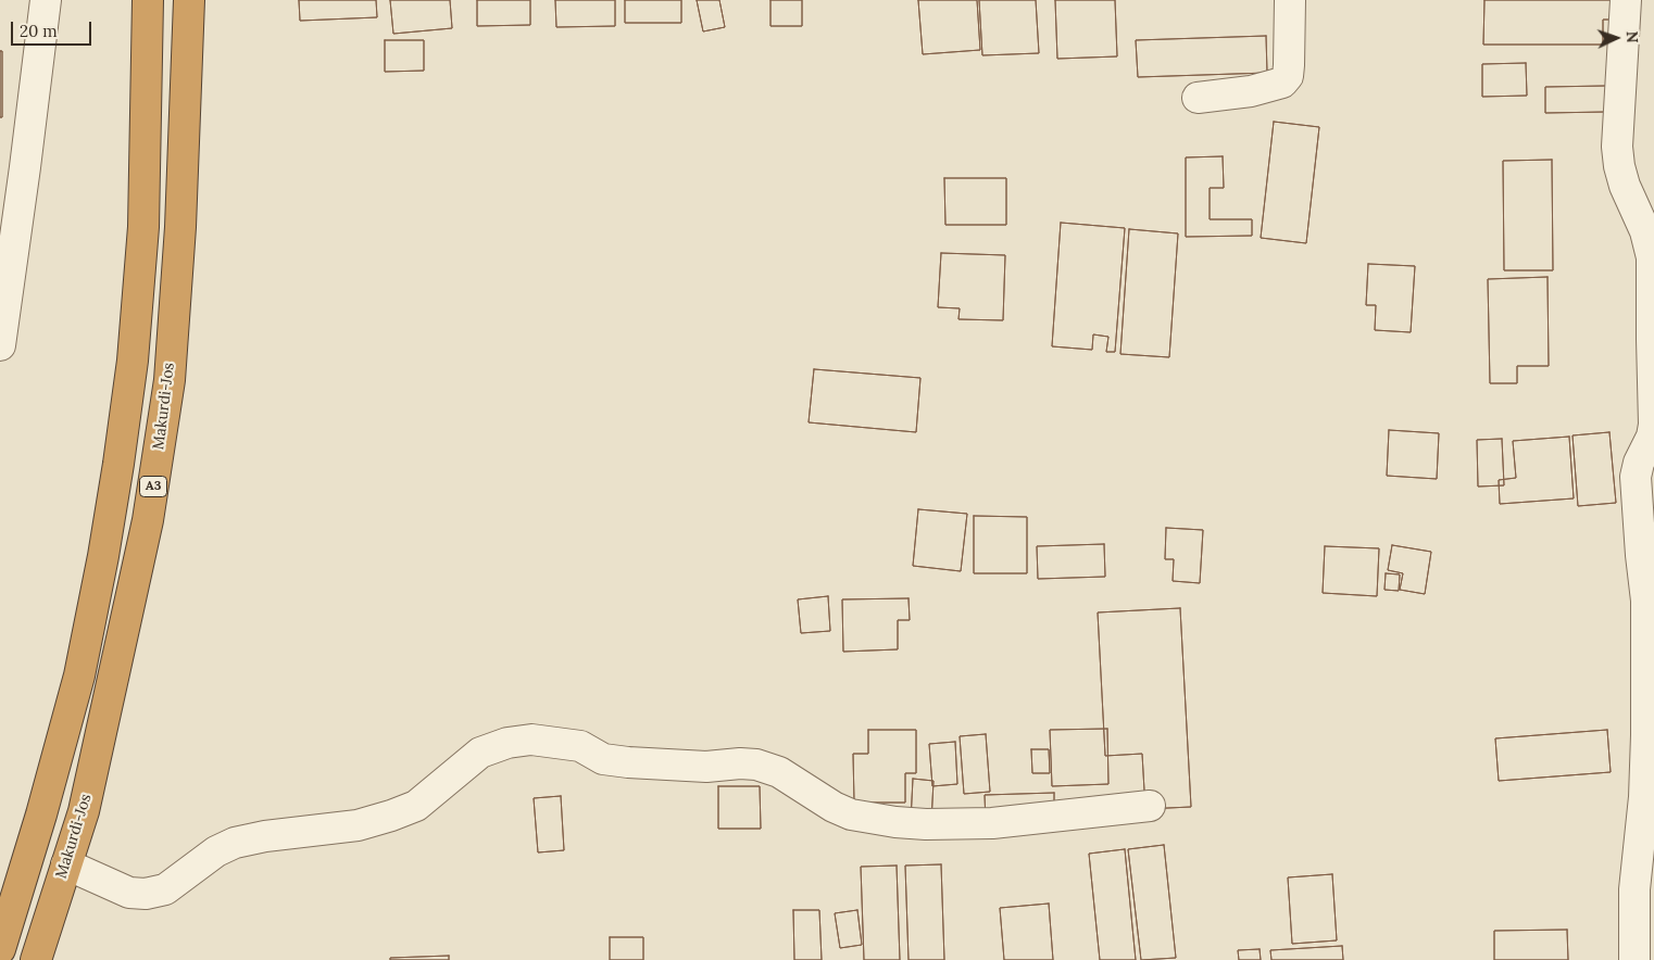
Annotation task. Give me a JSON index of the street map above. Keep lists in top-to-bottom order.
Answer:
{
  "streets": {
    "highway": ["Makurdi-Jos", "A3"]
  },
  "scale_bar": "20 m",
  "north": "right"
}
